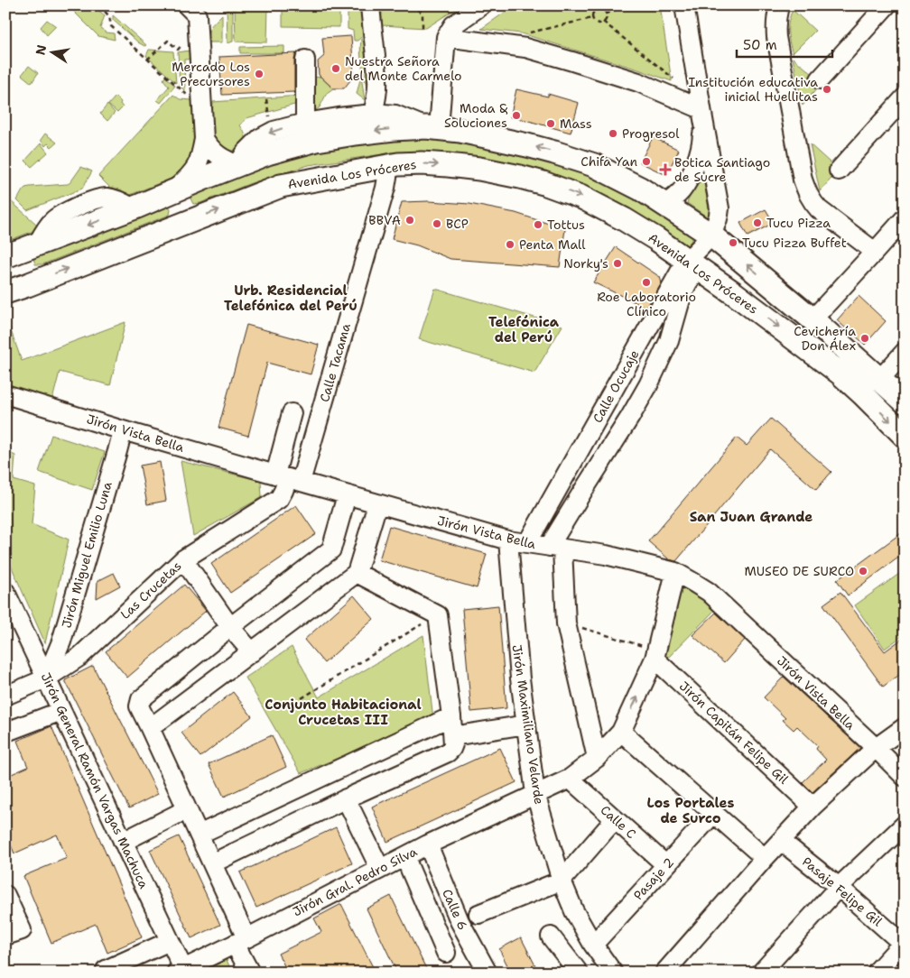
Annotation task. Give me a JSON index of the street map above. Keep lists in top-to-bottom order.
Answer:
{
  "streets": {
    "main road": ["Avenida Los Próceres"],
    "street": [
      "Calle Tacama",
      "Calle Ocucaje",
      "Jirón Vista Bella",
      "Jirón Miguel Emilio Luna",
      "Las Crucetas",
      "Jirón Maximiliano Velarde",
      "Jirón Capitán Felipe Gil",
      "Jirón General Ramón Vargas Machuca",
      "Calle C",
      "Pasaje 2",
      "Jirón Gral. Pedro Silva",
      "Pasaje Felipe Gil",
      "Calle 6"
    ]
  },
  "crossings": [
    ["Avenida Los Próceres", "Calle Tacama"],
    ["Avenida Los Próceres", "Calle Ocucaje"],
    ["Calle Tacama", "Jirón Vista Bella"],
    ["Calle Tacama", "Las Crucetas"],
    ["Calle Ocucaje", "Jirón Vista Bella"],
    ["Jirón Vista Bella", "Jirón Miguel Emilio Luna"],
    ["Jirón Vista Bella", "Las Crucetas"],
    ["Jirón Vista Bella", "Jirón Maximiliano Velarde"],
    ["Jirón Vista Bella", "Jirón Gral. Pedro Silva"],
    ["Jirón Miguel Emilio Luna", "Las Crucetas"],
    ["Jirón Miguel Emilio Luna", "Jirón General Ramón Vargas Machuca"],
    ["Las Crucetas", "Jirón General Ramón Vargas Machuca"],
    ["Jirón Maximiliano Velarde", "Pasaje 2"],
    ["Jirón Maximiliano Velarde", "Jirón Gral. Pedro Silva"],
    ["Jirón Capitán Felipe Gil", "Jirón Gral. Pedro Silva"],
    ["Jirón General Ramón Vargas Machuca", "Jirón Gral. Pedro Silva"],
    ["Calle C", "Pasaje 2"],
    ["Calle C", "Jirón Gral. Pedro Silva"],
    ["Jirón Gral. Pedro Silva", "Calle 6"]
  ],
  "districts": [
    "Urb. Residencial Telefónica del Perú",
    "Telefónica del Perú",
    "San Juan Grande",
    "Conjunto Habitacional Crucetas III",
    "Los Portales de Surco"
  ],
  "places": {
    "other": [
      "Nuestra Señora del Monte Carmelo",
      "Mercado Los Precursores",
      "Institución educativa inicial Huellitas",
      "Moda & Soluciones",
      "Mass",
      "Progresol",
      "Chifa Yan",
      "BBVA",
      "Tucu Pizza",
      "BCP",
      "Tottus",
      "Tucu Pizza Buffet",
      "Penta Mall",
      "Norky's",
      "Roe Laboratorio Clínico",
      "Cevichería Don Álex",
      "MUSEO DE SURCO"
    ],
    "health": ["Botica Santiago de Sucre"]
  },
  "scale_bar": "50 m",
  "north": "left"
}
